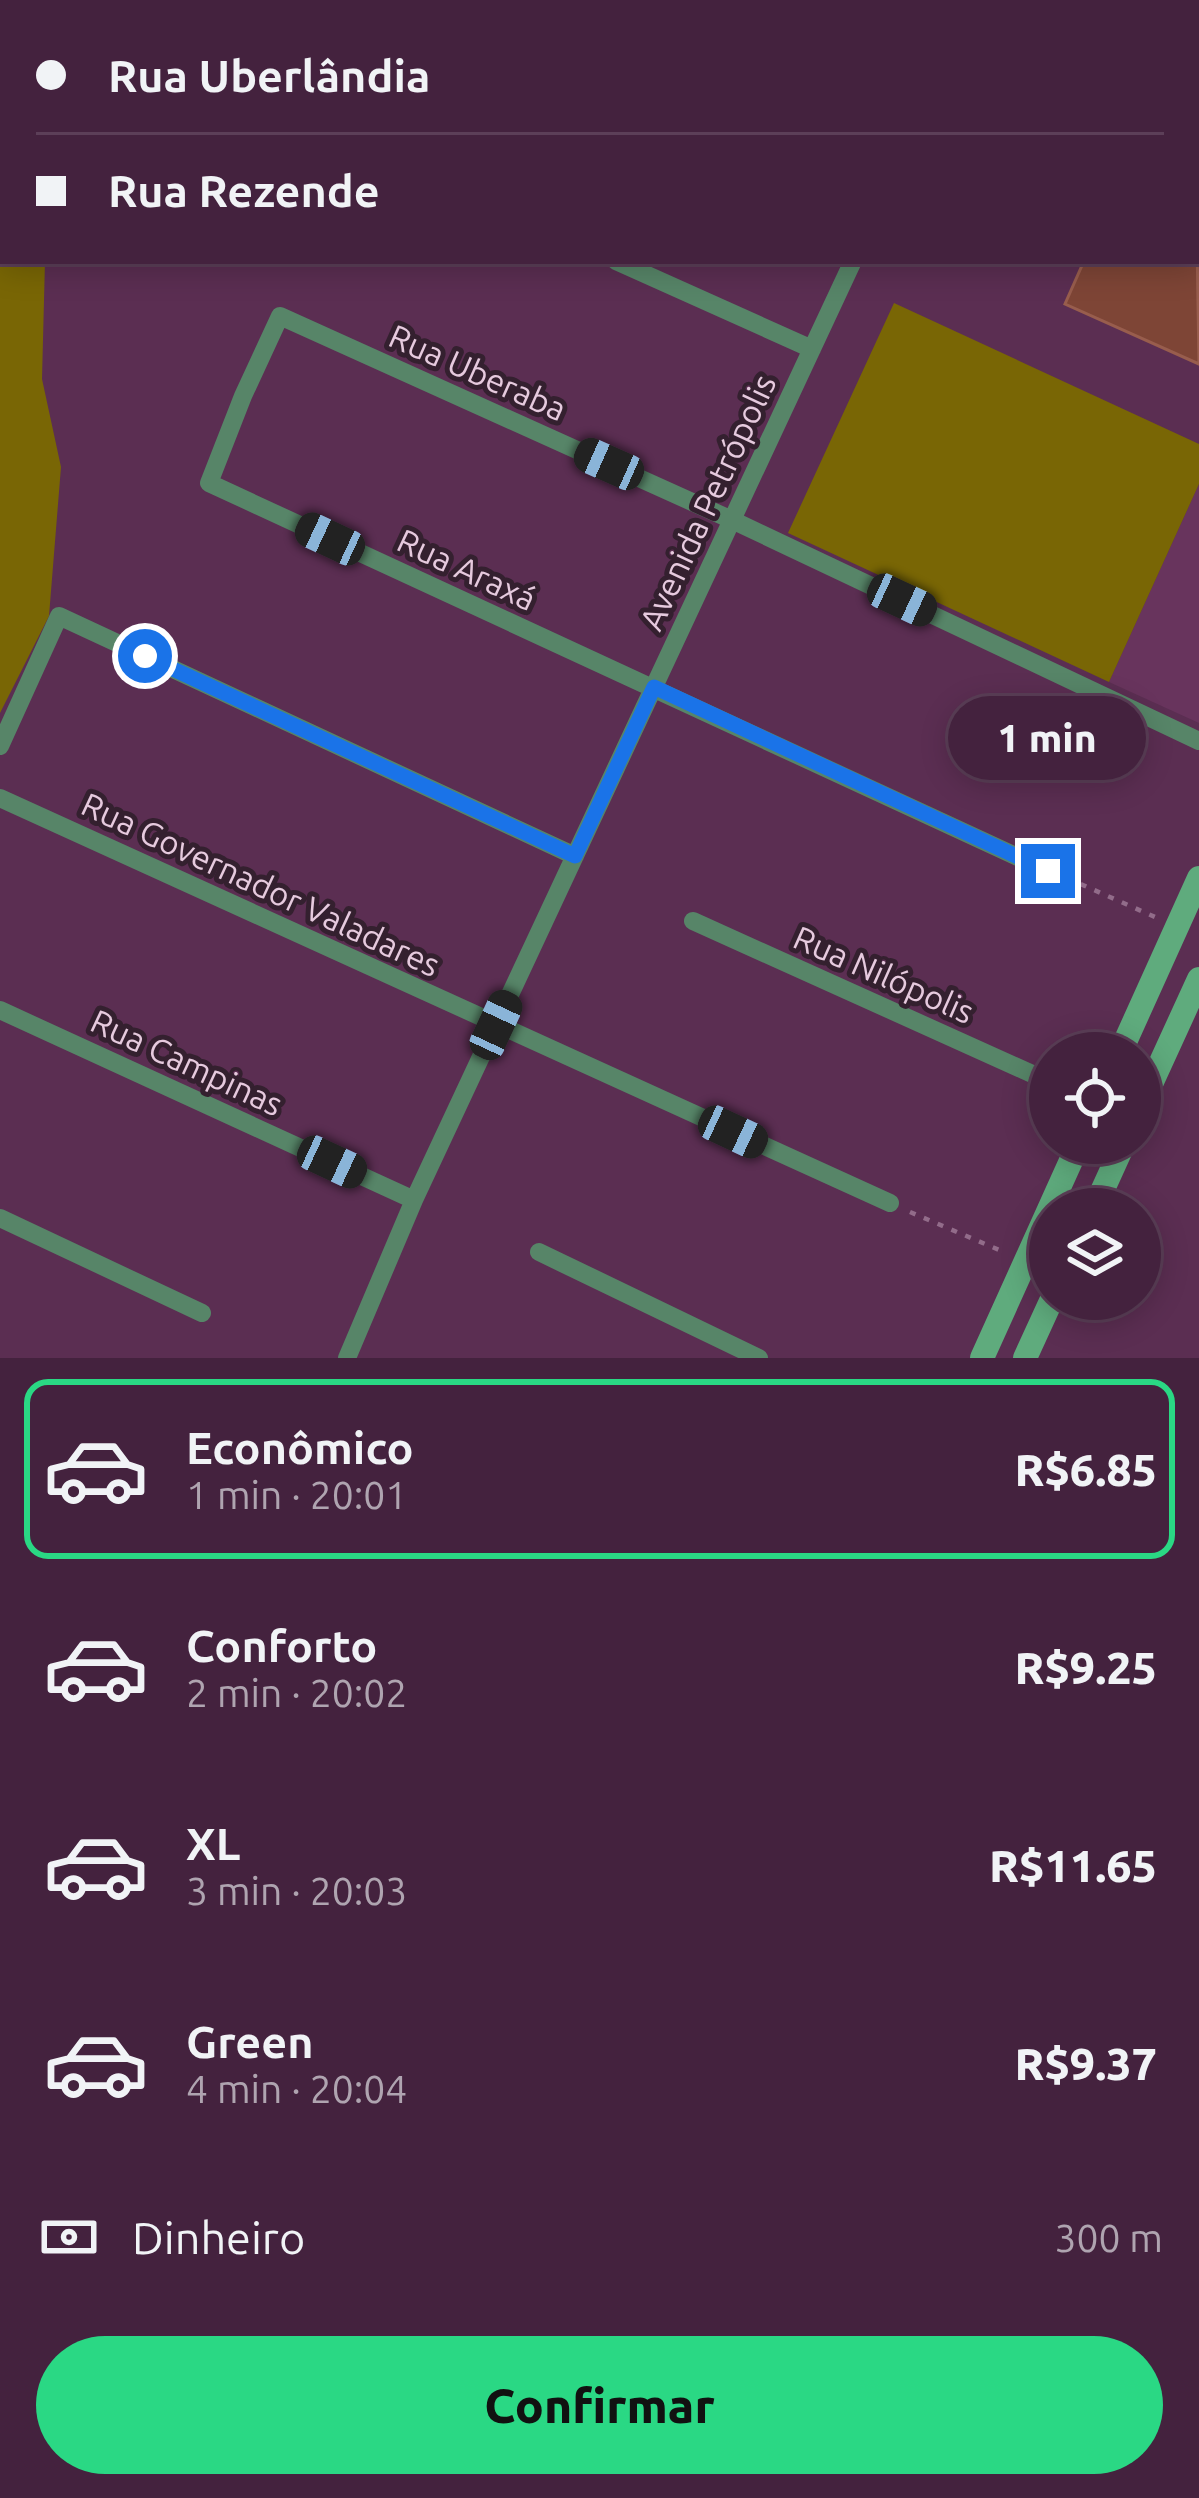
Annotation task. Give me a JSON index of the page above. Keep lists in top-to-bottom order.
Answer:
{
  "streets": {
    "street": [
      "Rua Uberaba",
      "Avenida Petrópolis",
      "Rua Araxá",
      "Rua Governador Valadares",
      "Rua Nilópolis",
      "Rua Campinas"
    ]
  },
  "crossings": [
    ["Rua Uberaba", "Avenida Petrópolis"],
    ["Rua Uberaba", "Rua Araxá"],
    ["Avenida Petrópolis", "Rua Araxá"],
    ["Avenida Petrópolis", "Rua Governador Valadares"],
    ["Avenida Petrópolis", "Rua Campinas"]
  ],
  "page": {
    "banner": ["Rua Uberlândia", "Rua Rezende"],
    "bubble": "1 min",
    "list": [
      {
        "name": "Econômico",
        "note": "1 min · 20:01",
        "value": "R$6.85"
      },
      {
        "name": "Conforto",
        "note": "2 min · 20:02",
        "value": "R$9.25"
      },
      {
        "name": "XL",
        "note": "3 min · 20:03",
        "value": "R$11.65"
      },
      {
        "name": "Green",
        "note": "4 min · 20:04",
        "value": "R$9.37"
      }
    ],
    "pay": ["Dinheiro", "300 m"],
    "buttons": "Confirmar"
  }
}
